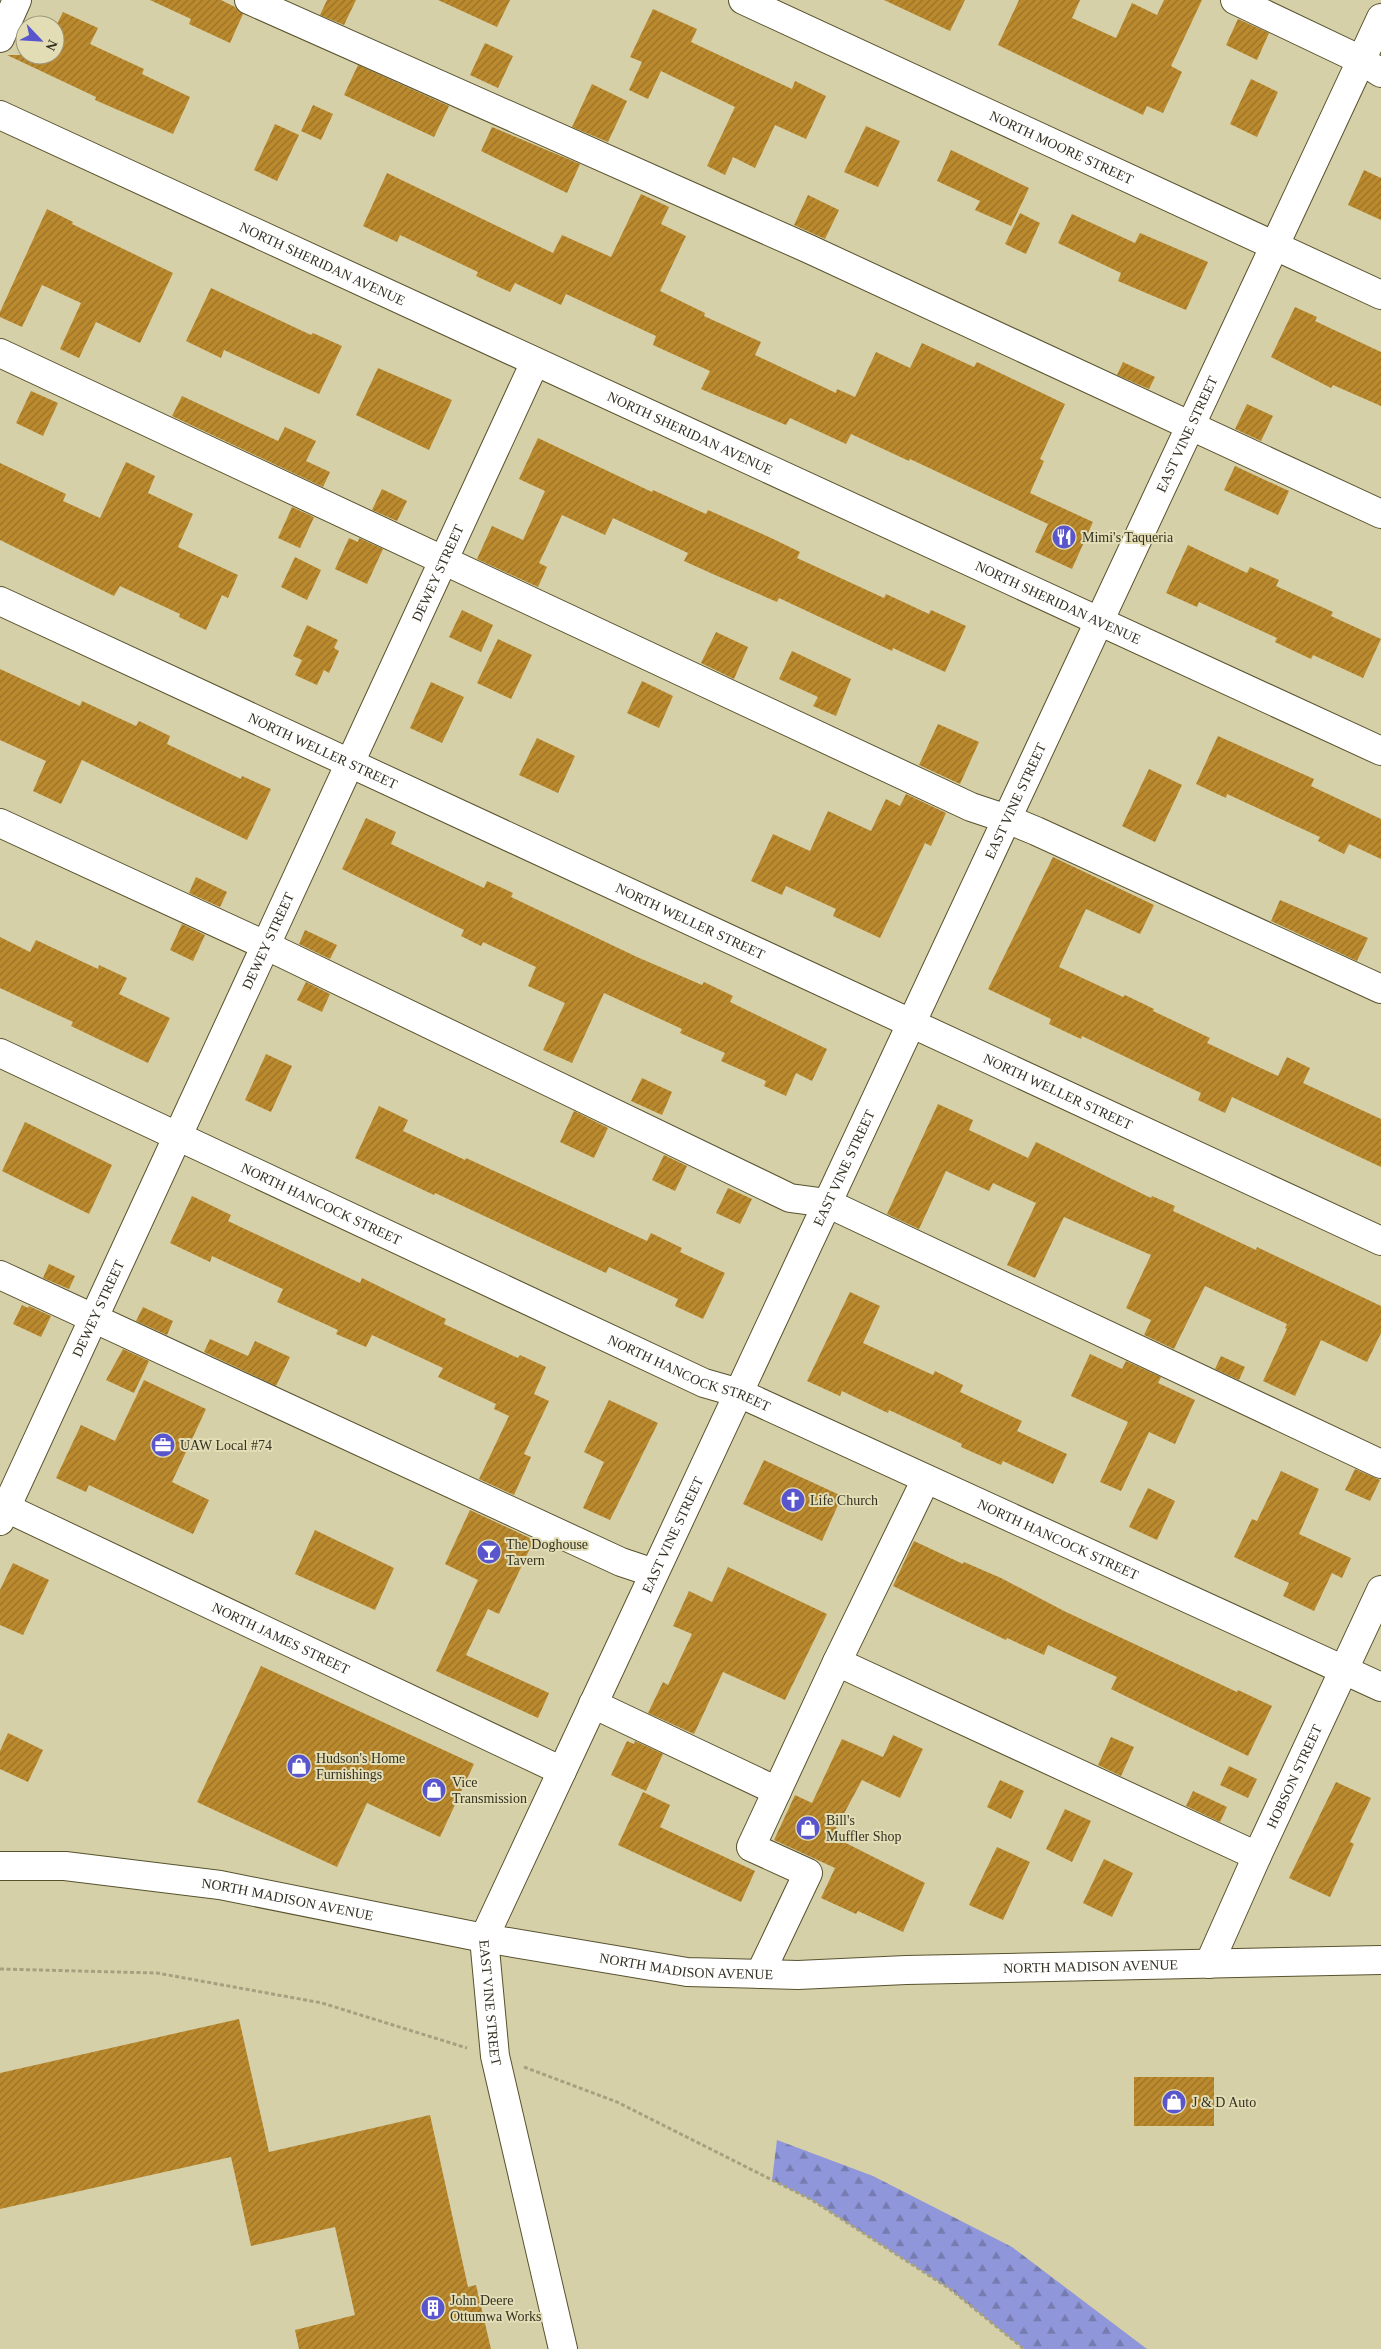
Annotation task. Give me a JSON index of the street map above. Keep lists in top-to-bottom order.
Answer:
{
  "streets": {
    "street": [
      "NORTH MOORE STREET",
      "NORTH SHERIDAN AVENUE",
      "EAST VINE STREET",
      "DEWEY STREET",
      "NORTH WELLER STREET",
      "NORTH HANCOCK STREET",
      "NORTH JAMES STREET",
      "HOBSON STREET",
      "NORTH MADISON AVENUE"
    ]
  },
  "crossings": [
    ["NORTH MOORE STREET", "EAST VINE STREET"],
    ["NORTH SHERIDAN AVENUE", "EAST VINE STREET"],
    ["NORTH SHERIDAN AVENUE", "DEWEY STREET"],
    ["EAST VINE STREET", "NORTH WELLER STREET"],
    ["EAST VINE STREET", "NORTH HANCOCK STREET"],
    ["EAST VINE STREET", "NORTH JAMES STREET"],
    ["EAST VINE STREET", "NORTH MADISON AVENUE"],
    ["DEWEY STREET", "NORTH WELLER STREET"],
    ["DEWEY STREET", "NORTH HANCOCK STREET"],
    ["DEWEY STREET", "NORTH JAMES STREET"],
    ["NORTH HANCOCK STREET", "HOBSON STREET"],
    ["HOBSON STREET", "NORTH MADISON AVENUE"]
  ],
  "places": {
    "restaurant": ["Mimi's Taqueria"],
    "office": ["UAW Local #74"],
    "church": ["Life Church"],
    "bar": ["The Doghouse Tavern"],
    "shop": [
      "Hudson's Home Furnishings",
      "Vice Transmission",
      "Bill's Muffler Shop",
      "J & D Auto"
    ],
    "building": ["John Deere Ottumwa Works"]
  },
  "north": "bottom right"
}
